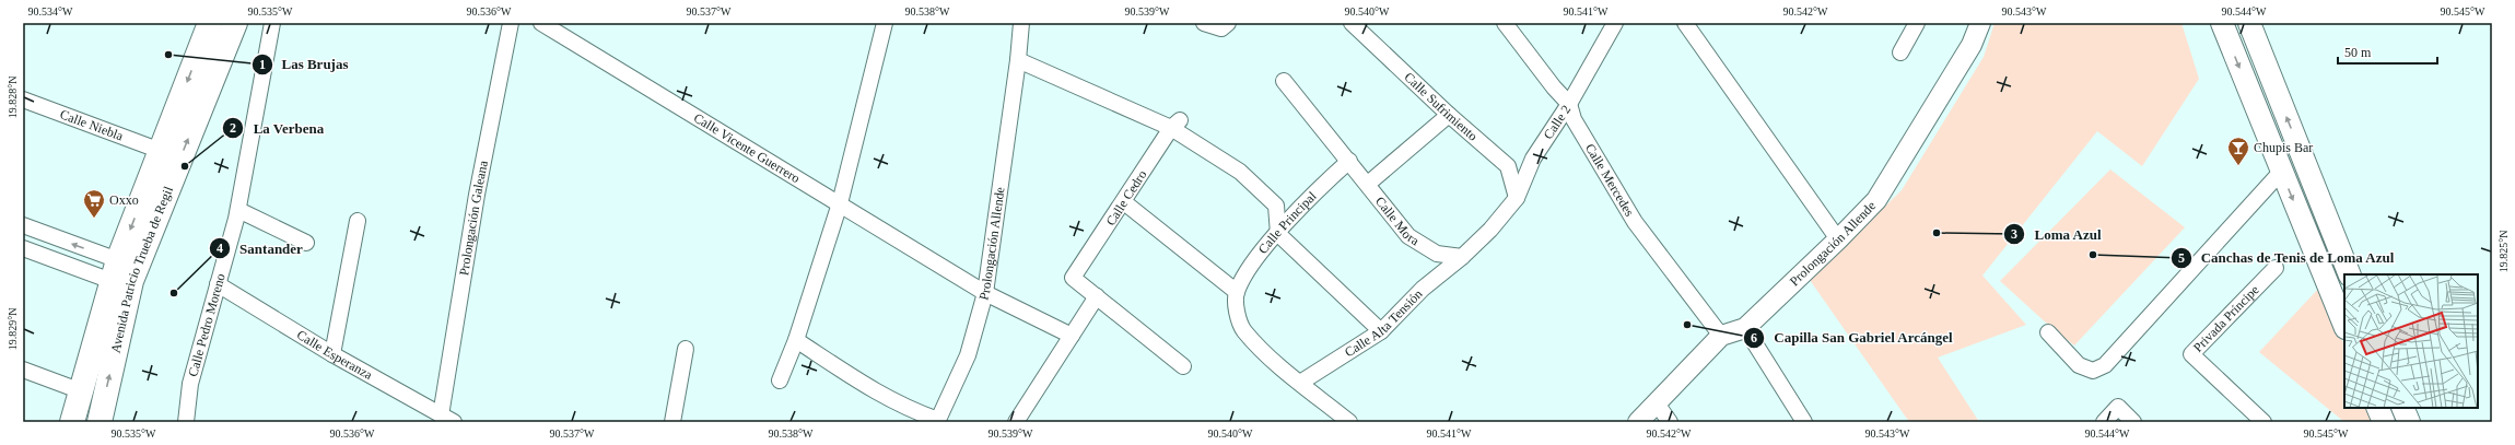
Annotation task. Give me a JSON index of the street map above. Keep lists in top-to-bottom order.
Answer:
{
  "streets": {
    "main road": ["Avenida Patricio Trueba de Regil"],
    "street": [
      "Calle Sufrimiento",
      "Calle 2",
      "Calle Niebla",
      "Calle Vicente Guerrero",
      "Calle Mercedes",
      "Calle Cedro",
      "Prolongación Galeana",
      "Calle Mora",
      "Calle Principal",
      "Prolongación Allende",
      "Privada Príncipe",
      "Calle Alta Tensión",
      "Calle Pedro Moreno",
      "Calle Esperanza"
    ]
  },
  "crossings": [
    ["Calle Sufrimiento", "Calle 2"],
    ["Calle Sufrimiento", "Calle Mora"],
    ["Calle Sufrimiento", "Calle Alta Tensión"],
    ["Calle 2", "Calle Mercedes"],
    ["Calle 2", "Calle Mora"],
    ["Calle 2", "Calle Alta Tensión"],
    ["Calle Niebla", "Avenida Patricio Trueba de Regil"],
    ["Calle Vicente Guerrero", "Prolongación Allende"],
    ["Calle Mercedes", "Prolongación Allende"],
    ["Prolongación Galeana", "Calle Esperanza"],
    ["Calle Mora", "Calle Principal"],
    ["Calle Mora", "Calle Alta Tensión"],
    ["Calle Pedro Moreno", "Calle Esperanza"]
  ],
  "places": {
    "other": [
      "Las Brujas",
      "La Verbena",
      "Loma Azul",
      "Canchas de Tenis de Loma Azul",
      "Santander",
      "Capilla San Gabriel Arcángel"
    ],
    "bar": ["Chupis Bar"],
    "supermarket": ["Oxxo"]
  },
  "scale_bar": "50 m",
  "coordinates": [
    "90.534°W",
    "90.535°W",
    "90.536°W",
    "90.537°W",
    "90.538°W",
    "90.539°W",
    "90.540°W",
    "90.541°W",
    "90.542°W",
    "90.543°W",
    "90.544°W",
    "90.545°W",
    "19.828°N",
    "19.825°N",
    "19.829°N"
  ]
}
